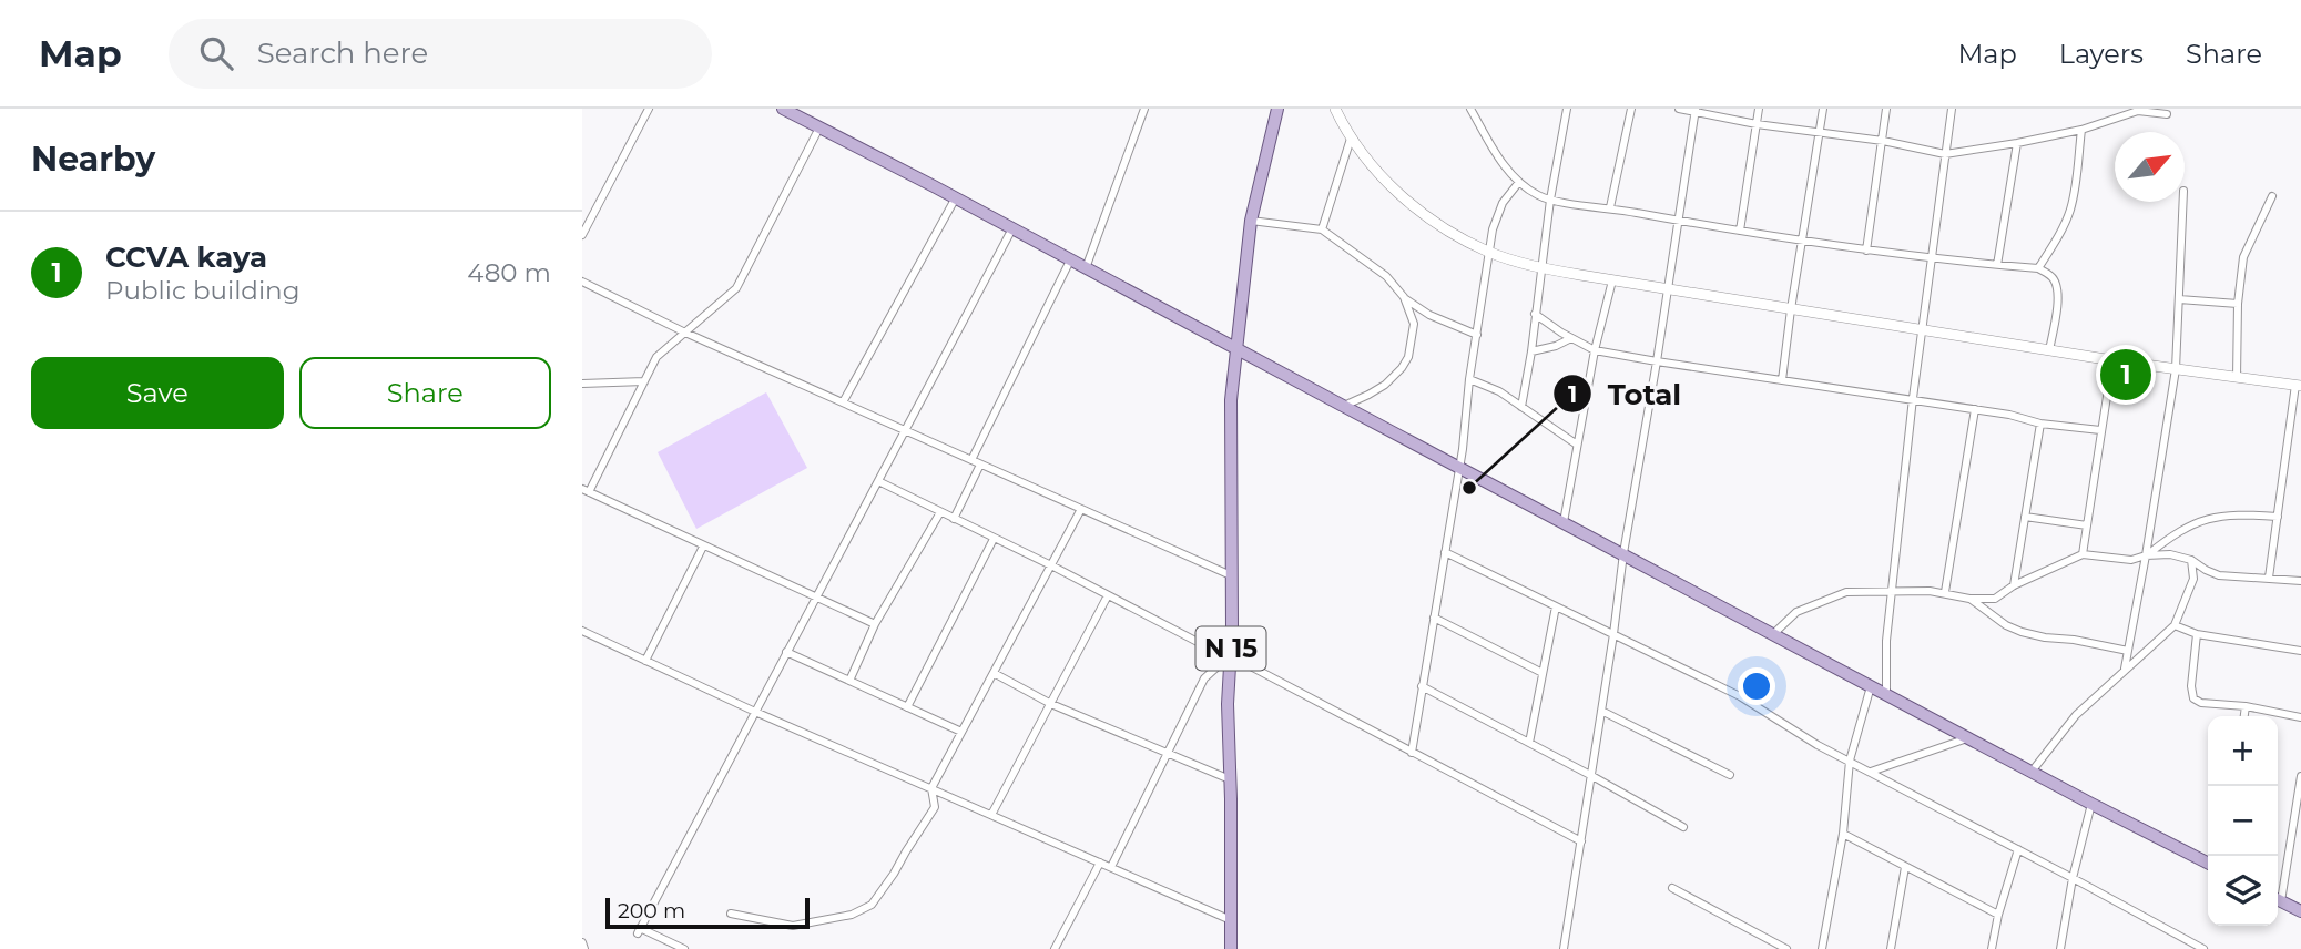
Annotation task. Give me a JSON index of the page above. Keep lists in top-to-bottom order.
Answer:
{
  "streets": {
    "main road": ["N 15"]
  },
  "places": ["Total"],
  "scale_bar": "200 m",
  "north": "top right",
  "page": {
    "header": "Map",
    "search": "Search here",
    "nav": ["Map", "Layers", "Share"],
    "heading": "Nearby",
    "list": [
      {
        "mark": "1",
        "name": "CCVA kaya",
        "note": "Public building",
        "value": "480 m"
      }
    ],
    "buttons": ["Save", "Share"],
    "pins": "1",
    "map_buttons": ["+", "−"],
    "scale": "200 m"
  }
}
